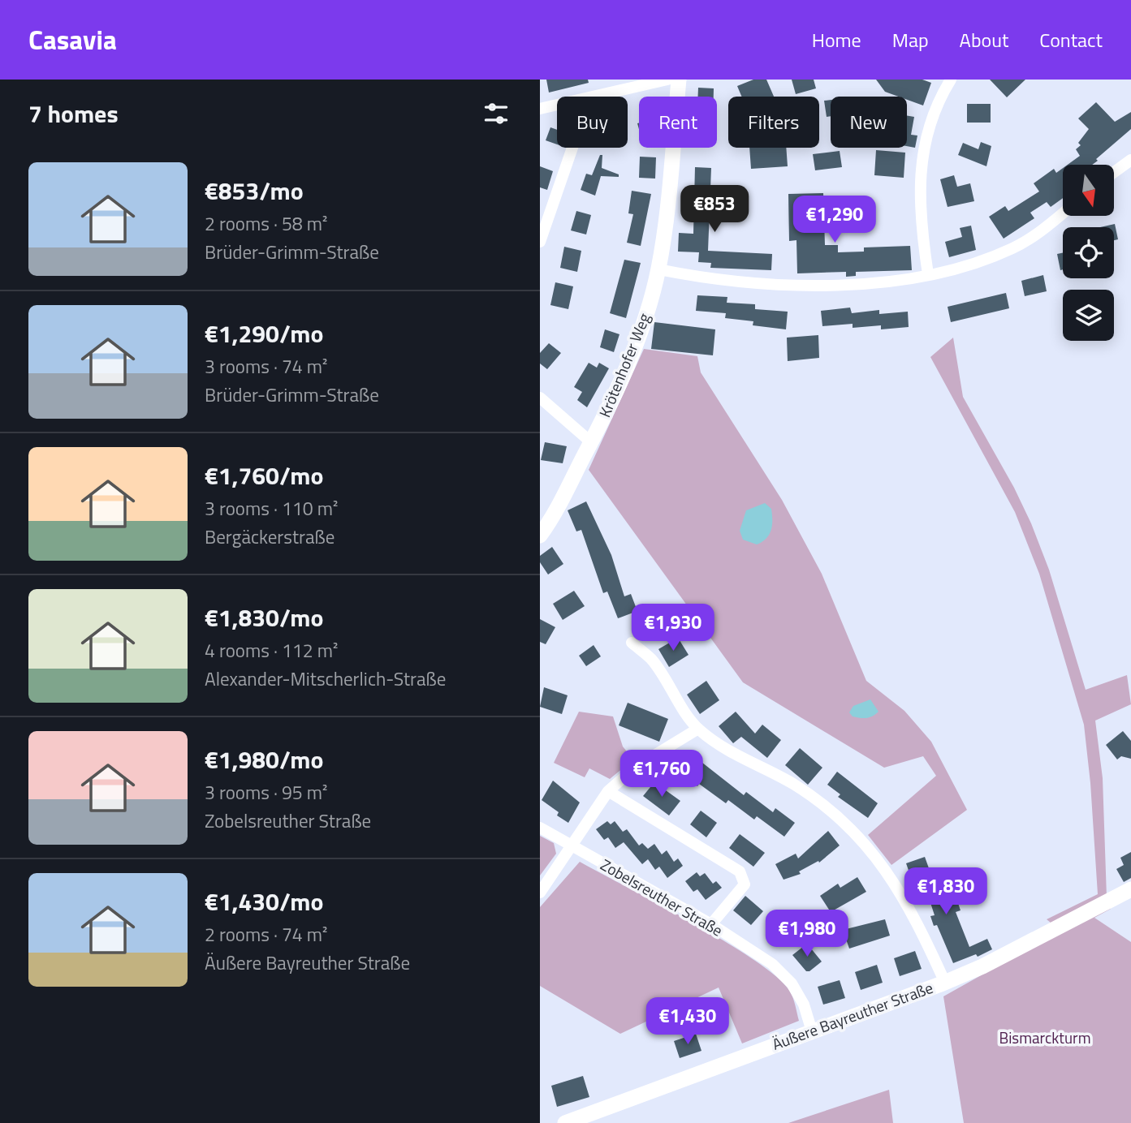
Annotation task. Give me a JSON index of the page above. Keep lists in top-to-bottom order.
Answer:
{
  "streets": {
    "street": ["Krötenhofer Weg", "Zobelsreuther Straße", "Äußere Bayreuther Straße"]
  },
  "crossings": [
    ["Zobelsreuther Straße", "Äußere Bayreuther Straße"]
  ],
  "parks": ["Bismarckturm"],
  "north": "bottom",
  "page": {
    "header": "Casavia",
    "nav": [
      "Home",
      "Map",
      "About",
      "Contact"
    ],
    "heading": "7 homes",
    "chip": [
      "Buy",
      "Rent",
      "Filters",
      "New"
    ],
    "list": [
      {
        "name": "€853/mo",
        "note": "2 rooms · 58 m² · Brüder-Grimm-Straße"
      },
      {
        "name": "€1,290/mo",
        "note": "3 rooms · 74 m² · Brüder-Grimm-Straße"
      },
      {
        "name": "€1,760/mo",
        "note": "3 rooms · 110 m² · Bergäckerstraße"
      },
      {
        "name": "€1,830/mo",
        "note": "4 rooms · 112 m² · Alexander-Mitscherlich-Straße"
      },
      {
        "name": "€1,980/mo",
        "note": "3 rooms · 95 m² · Zobelsreuther Straße"
      },
      {
        "name": "€1,430/mo",
        "note": "2 rooms · 74 m² · Äußere Bayreuther Straße"
      }
    ],
    "price": [
      "€853",
      "€1,290",
      "€1,930",
      "€1,760",
      "€1,830",
      "€1,980",
      "€1,430"
    ]
  }
}
